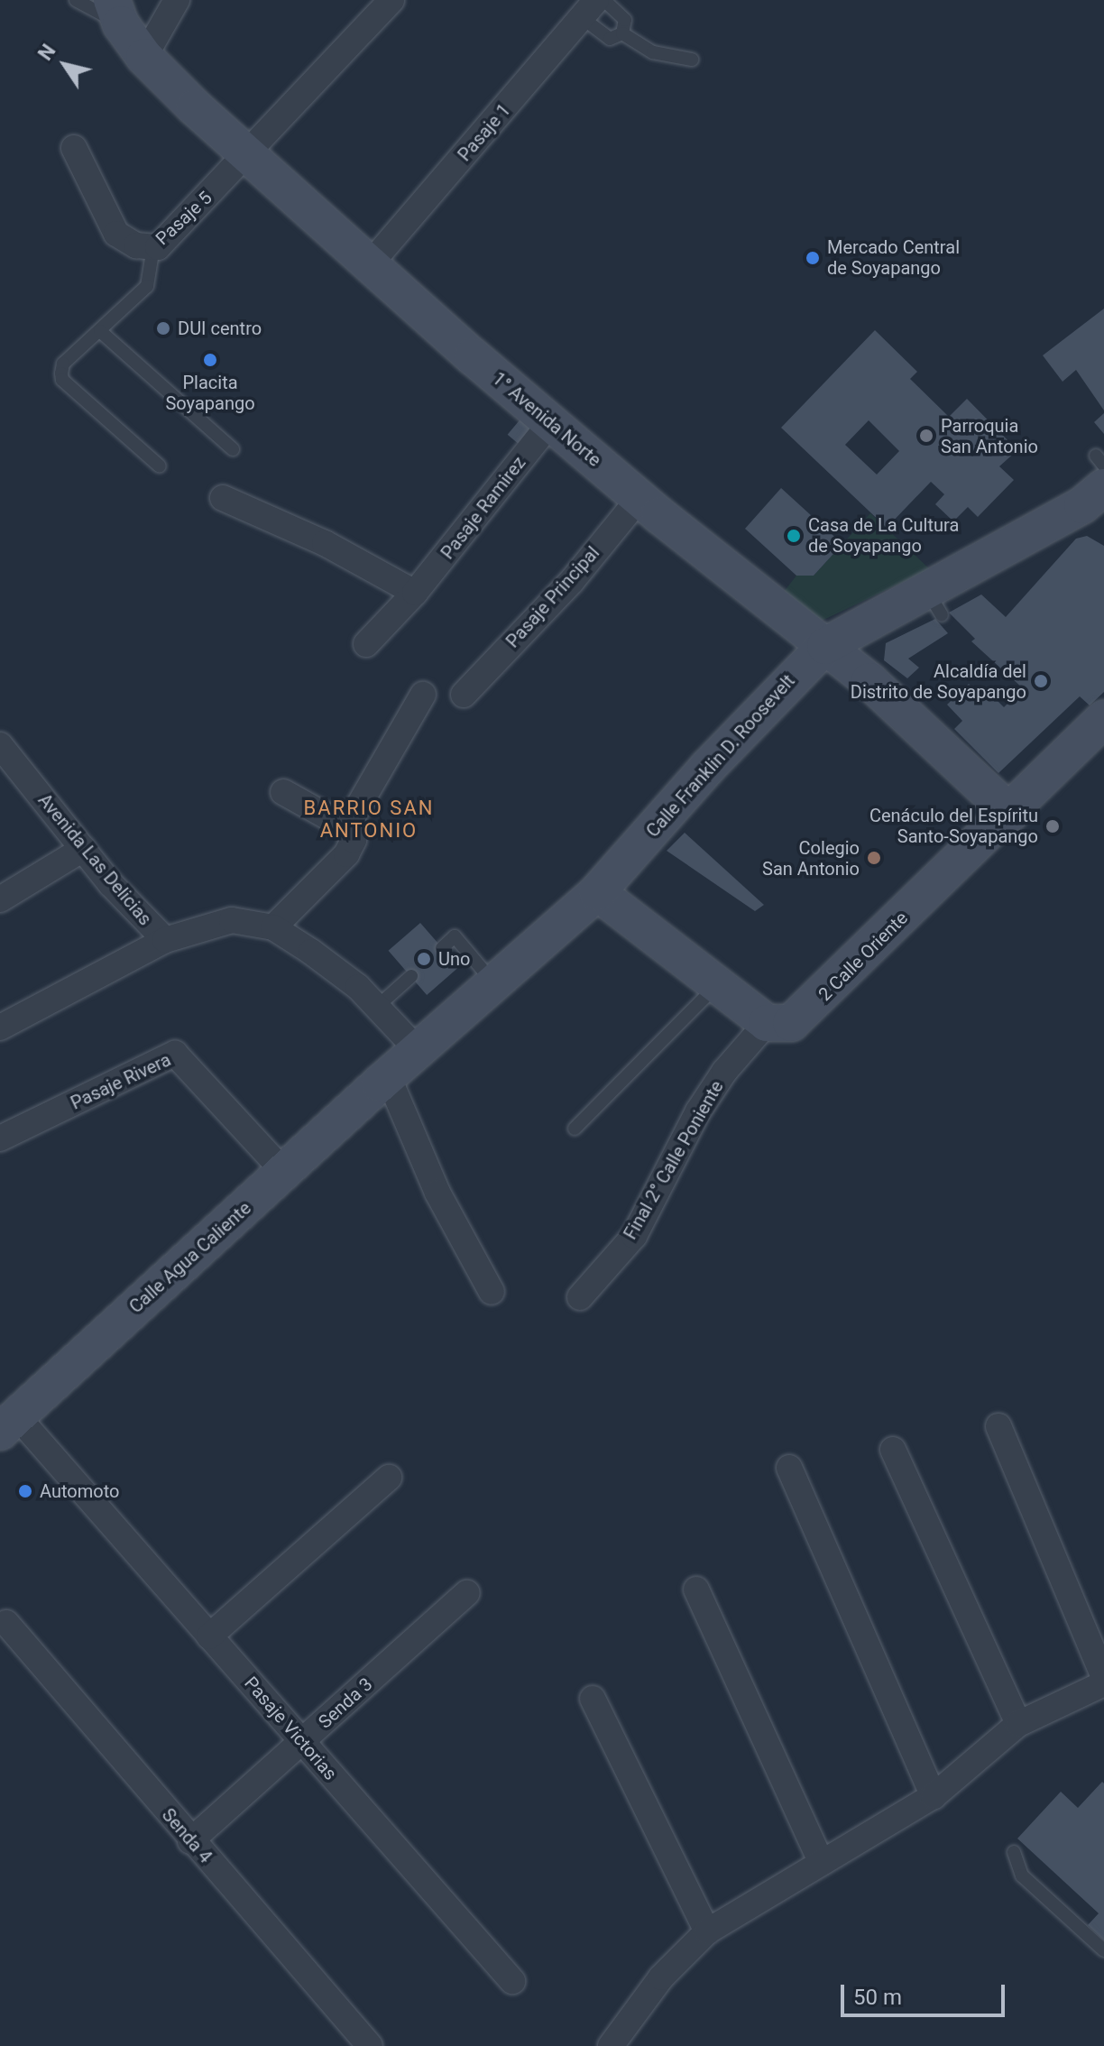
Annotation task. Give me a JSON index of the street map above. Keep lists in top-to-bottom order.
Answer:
{
  "streets": {
    "main road": [
      "1° Avenida Norte",
      "Calle Franklin D. Roosevelt",
      "2 Calle Oriente",
      "Calle Agua Caliente"
    ],
    "street": [
      "Pasaje 1",
      "Pasaje 5",
      "Pasaje Ramirez",
      "Pasaje Principal",
      "Avenida Las Delicias",
      "Pasaje Rivera",
      "Final 2° Calle Poniente",
      "Senda 3",
      "Pasaje Victorias",
      "Senda 4"
    ]
  },
  "crossings": [
    ["Pasaje 1", "1° Avenida Norte"],
    ["Pasaje 5", "1° Avenida Norte"],
    ["1° Avenida Norte", "Pasaje Ramirez"],
    ["1° Avenida Norte", "Pasaje Principal"],
    ["1° Avenida Norte", "Calle Franklin D. Roosevelt"],
    ["1° Avenida Norte", "2 Calle Oriente"],
    ["Calle Franklin D. Roosevelt", "Avenida Las Delicias"],
    ["Calle Franklin D. Roosevelt", "Calle Agua Caliente"],
    ["2 Calle Oriente", "Final 2° Calle Poniente"],
    ["Pasaje Rivera", "Calle Agua Caliente"],
    ["Calle Agua Caliente", "Pasaje Victorias"],
    ["Senda 3", "Pasaje Victorias"],
    ["Senda 3", "Senda 4"]
  ],
  "districts": ["BARRIO SAN ANTONIO"],
  "places": [
    "Mercado Central de Soyapango",
    "DUI centro",
    "Placita Soyapango",
    "Parroquia San Antonio",
    "Casa de La Cultura de Soyapango",
    "Alcaldía del Distrito de Soyapango",
    "Cenáculo del Espíritu Santo-Soyapango",
    "Colegio San Antonio",
    "Uno",
    "Automoto"
  ],
  "scale_bar": "50 m",
  "north": "top left"
}
